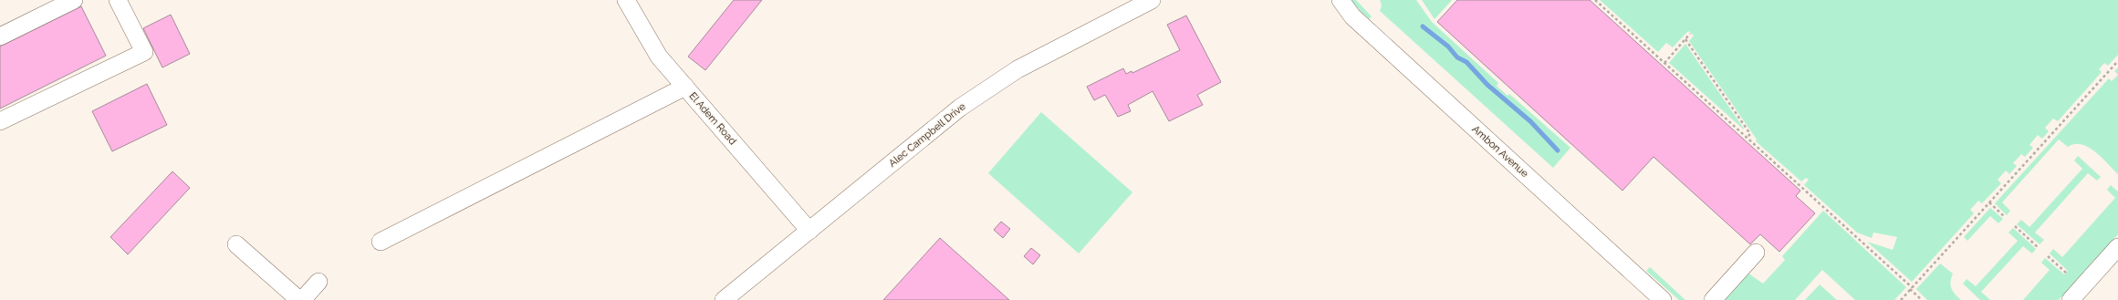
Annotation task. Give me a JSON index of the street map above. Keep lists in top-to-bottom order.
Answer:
{
  "streets": {
    "lane": ["El Adem Road", "Alec Campbell Drive", "Ambon Avenue"]
  },
  "crossings": [
    ["El Adem Road", "Alec Campbell Drive"]
  ]
}
